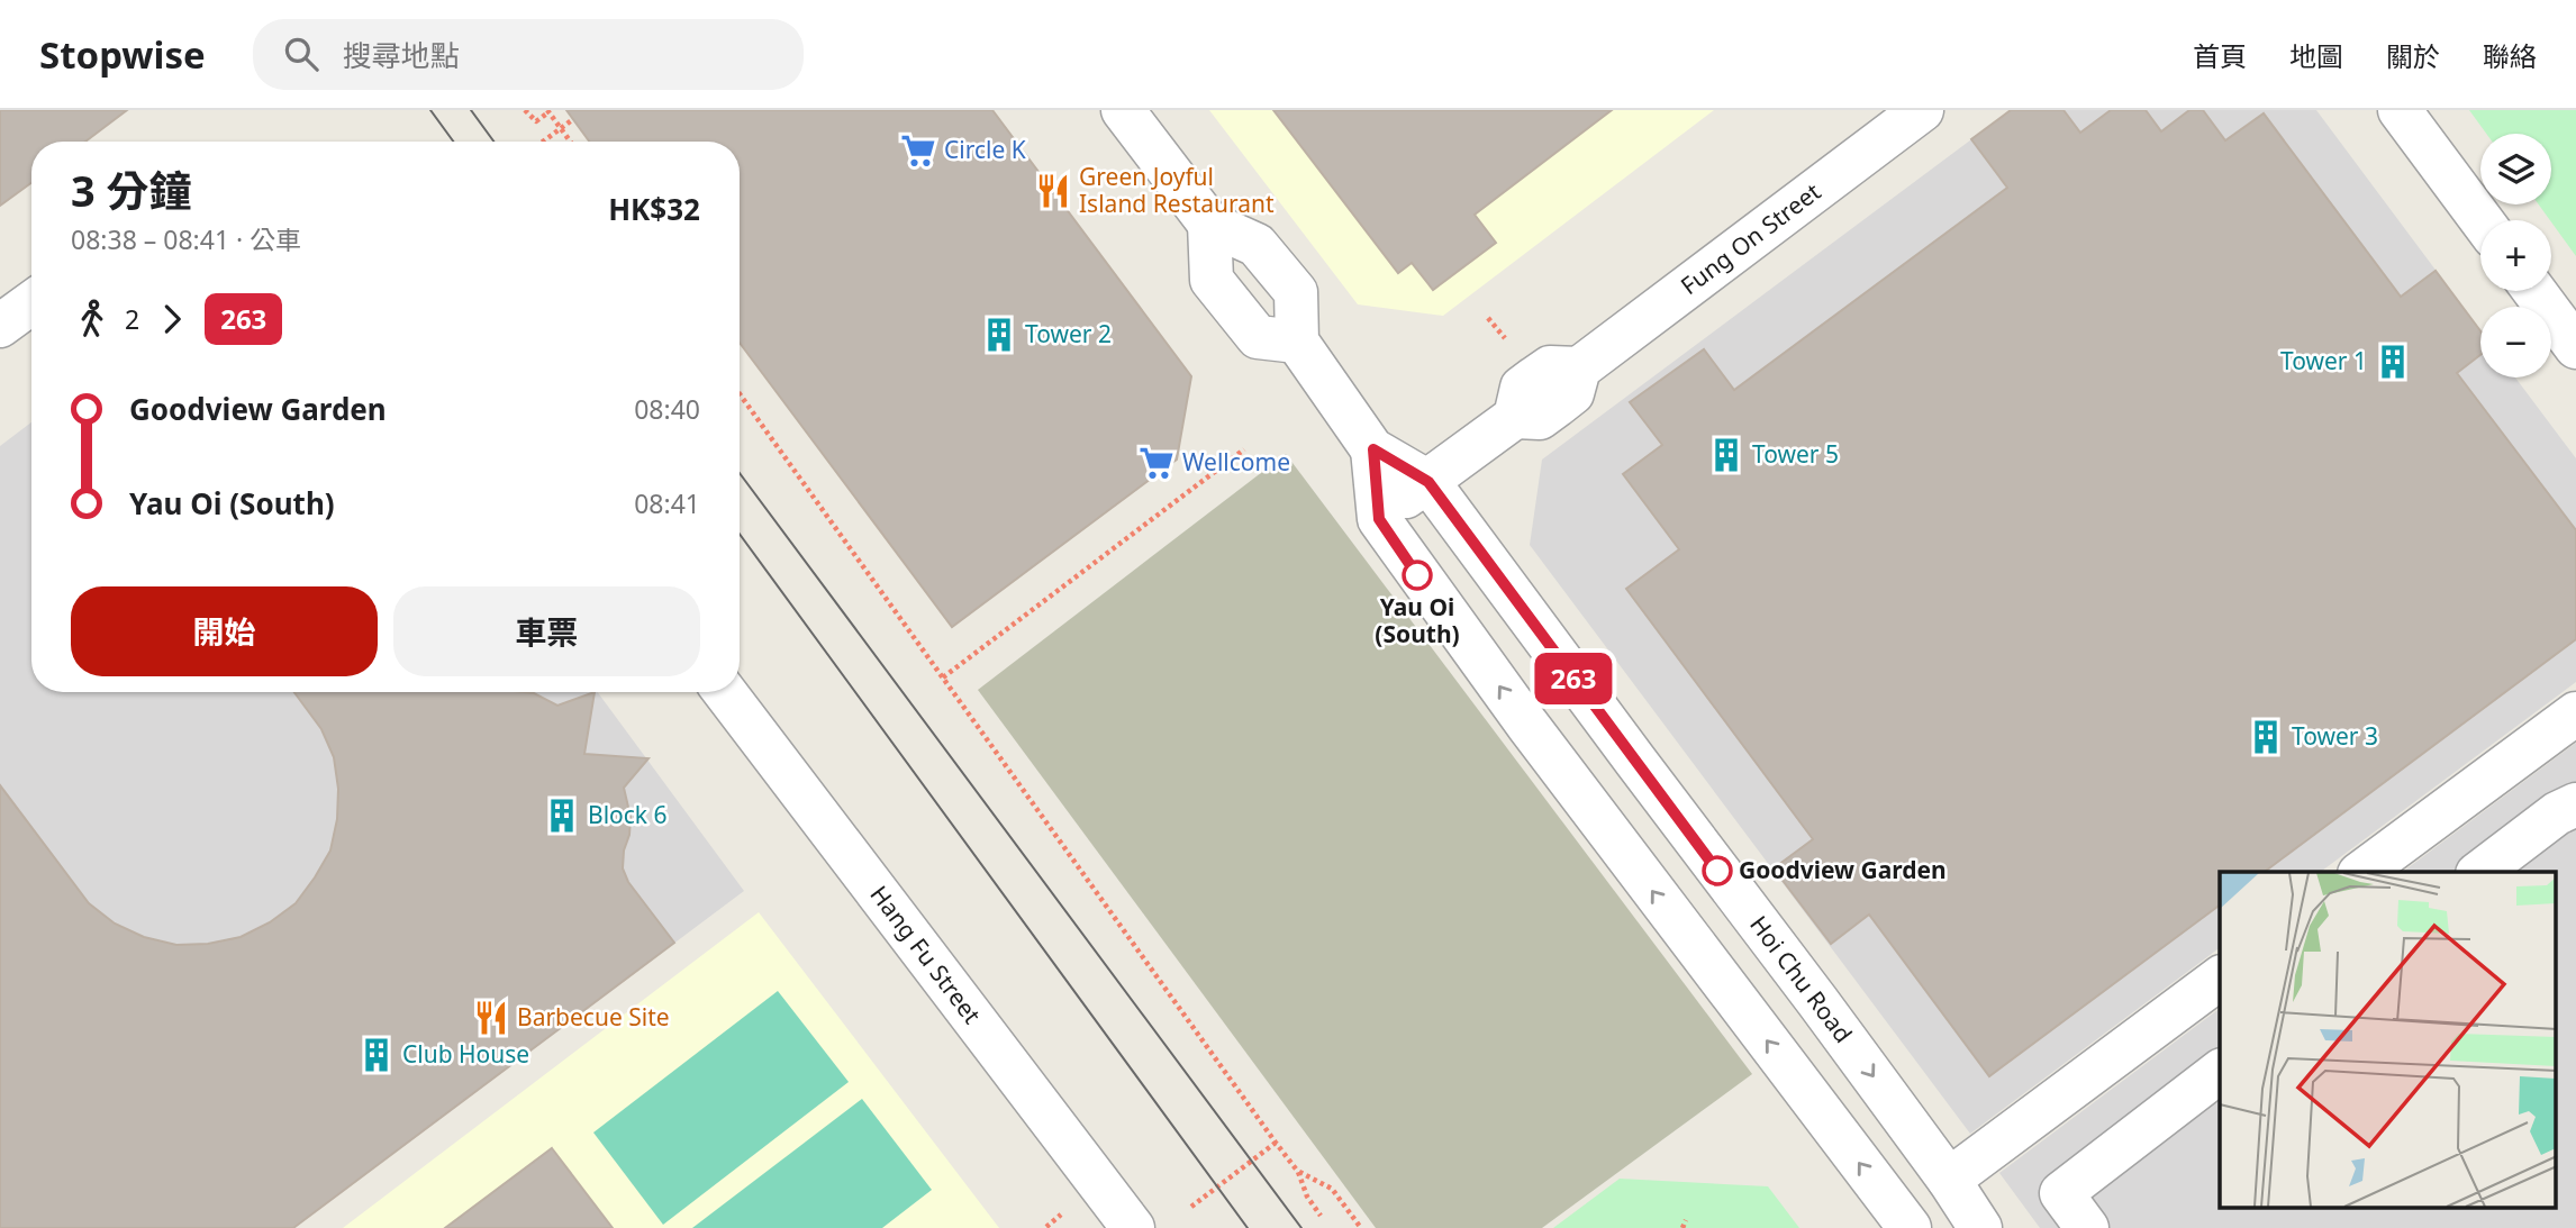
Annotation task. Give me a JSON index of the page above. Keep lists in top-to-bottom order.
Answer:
{
  "streets": {
    "street": ["Fung On Street", "Hang Fu Street", "Hoi Chu Road"]
  },
  "crossings": [
    ["Fung On Street", "Hoi Chu Road"]
  ],
  "places": {
    "supermarket": ["Circle K", "Wellcome"],
    "restaurant": ["Green Joyful Island Restaurant", "Barbecue Site"],
    "building": [
      "Tower 2",
      "Tower 1",
      "Tower 5",
      "Tower 3",
      "Block 6",
      "Club House"
    ],
    "other": ["Yau Oi (South)", "Goodview Garden"]
  },
  "lines": ["bus line 263"],
  "page": {
    "header": "Stopwise",
    "search": "搜尋地點",
    "nav": [
      "首頁",
      "地圖",
      "關於",
      "聯絡"
    ],
    "on_map": "263",
    "map_buttons": ["+", "−"],
    "heading": ["3 分鐘", "08:38 – 08:41 · 公車", "HK$32"],
    "legs": ["2", "263"],
    "list": [
      {
        "name": "Goodview Garden",
        "value": "08:40"
      },
      {
        "name": "Yau Oi (South)",
        "value": "08:41"
      }
    ],
    "buttons": ["開始", "車票"]
  }
}
